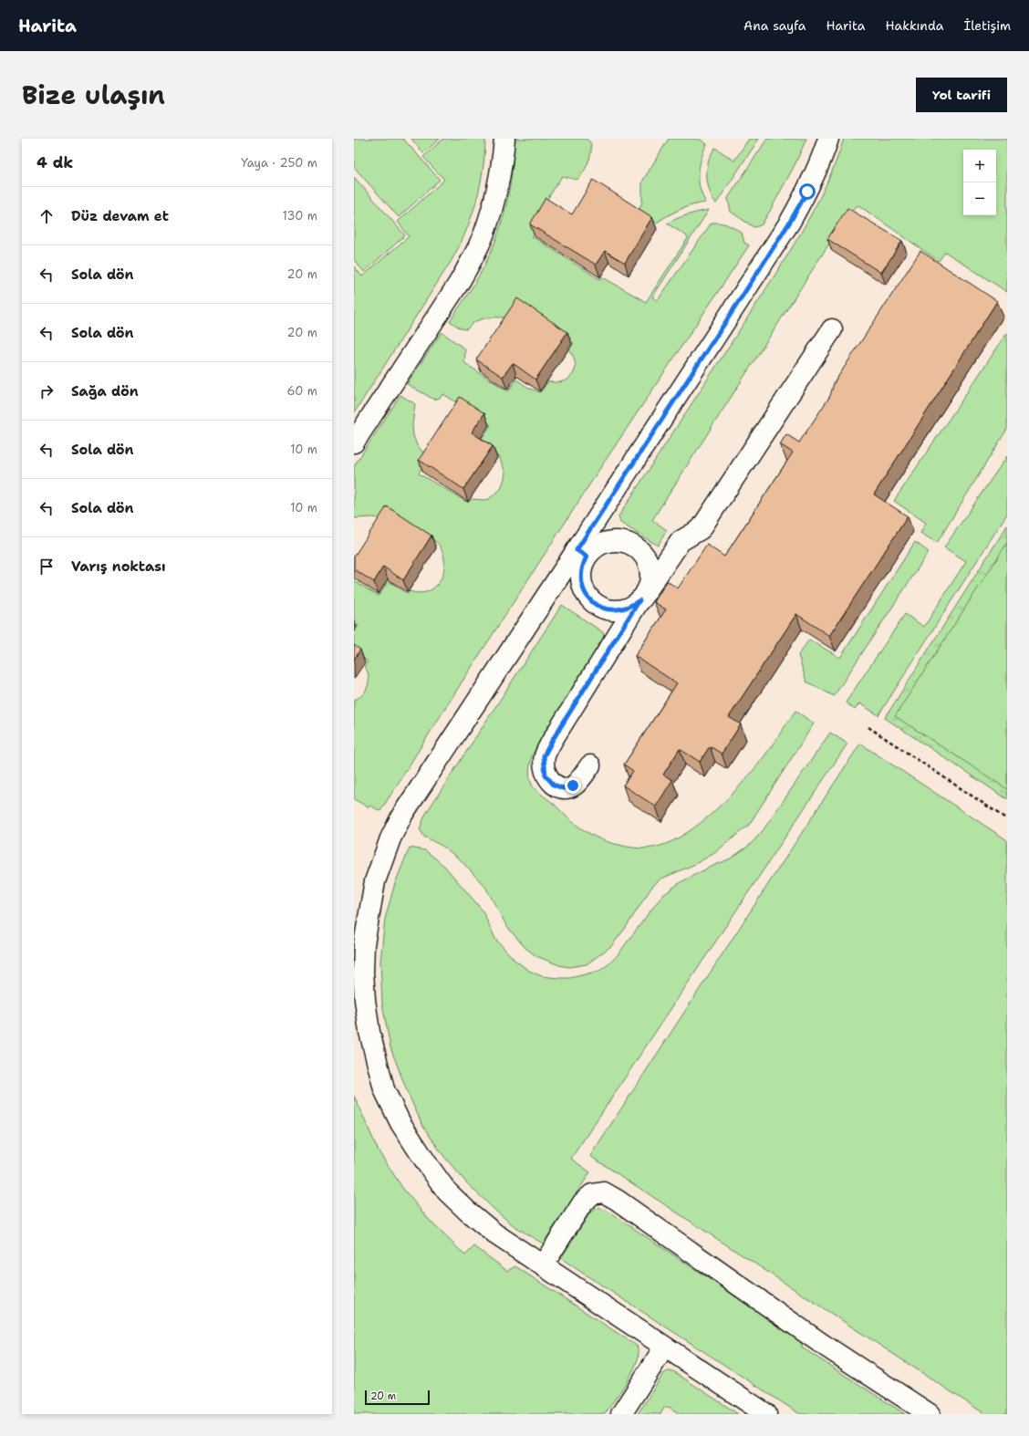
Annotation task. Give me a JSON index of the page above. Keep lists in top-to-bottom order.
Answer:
{
  "scale_bar": "20 m",
  "page": {
    "header": "Harita",
    "nav": [
      "Ana sayfa",
      "Harita",
      "Hakkında",
      "İletişim"
    ],
    "title": "Bize ulaşın",
    "buttons": "Yol tarifi",
    "heading": ["4 dk", "Yaya · 250 m"],
    "map_buttons": ["+", "−"],
    "list": [
      ["Düz devam et", "130 m"],
      ["Sola dön", "20 m"],
      ["Sola dön", "20 m"],
      ["Sağa dön", "60 m"],
      ["Sola dön", "10 m"],
      ["Sola dön", "10 m"],
      "Varış noktası"
    ],
    "scale": "20 m"
  }
}
